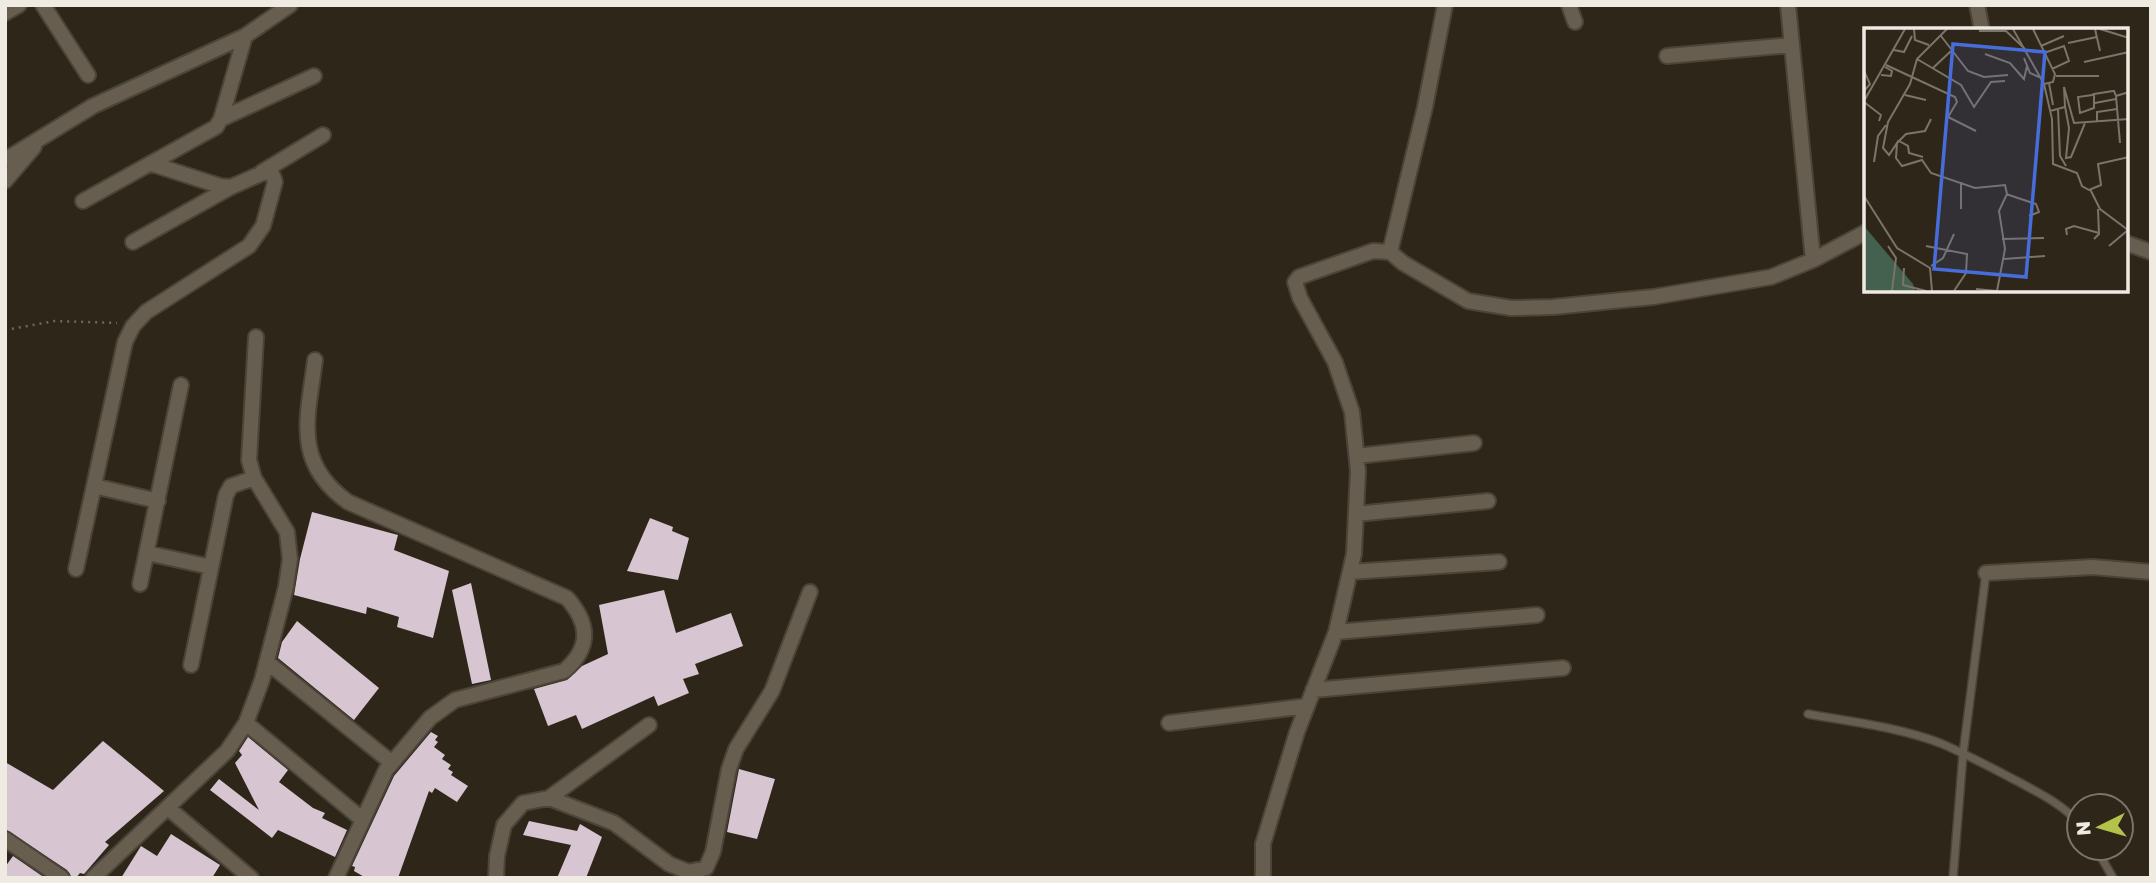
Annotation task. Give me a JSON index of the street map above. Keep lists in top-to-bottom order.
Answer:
{
  "north": "left"
}
